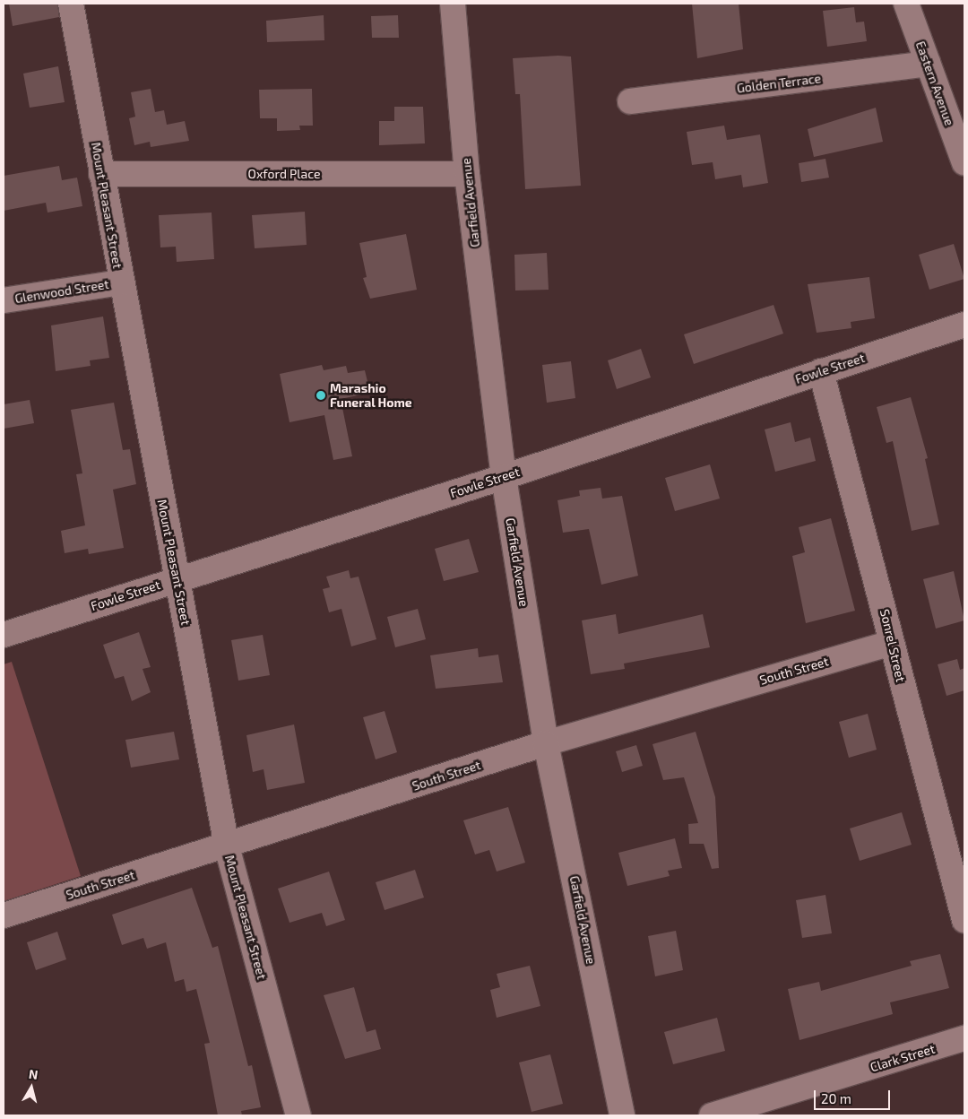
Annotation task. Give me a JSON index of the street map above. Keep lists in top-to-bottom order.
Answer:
{
  "streets": {
    "street": [
      "Golden Terrace",
      "Eastern Avenue",
      "Oxford Place",
      "Garfield Avenue",
      "Mount Pleasant Street",
      "Glenwood Street",
      "Fowle Street",
      "Sonrel Street",
      "South Street",
      "Clark Street"
    ]
  },
  "crossings": [
    ["Golden Terrace", "Eastern Avenue"],
    ["Oxford Place", "Garfield Avenue"],
    ["Oxford Place", "Mount Pleasant Street"],
    ["Garfield Avenue", "Fowle Street"],
    ["Garfield Avenue", "South Street"],
    ["Mount Pleasant Street", "Glenwood Street"],
    ["Mount Pleasant Street", "Fowle Street"],
    ["Mount Pleasant Street", "South Street"],
    ["Fowle Street", "Sonrel Street"],
    ["Sonrel Street", "South Street"]
  ],
  "places": ["Marashio Funeral Home"],
  "scale_bar": "20 m",
  "north": "top"
}
